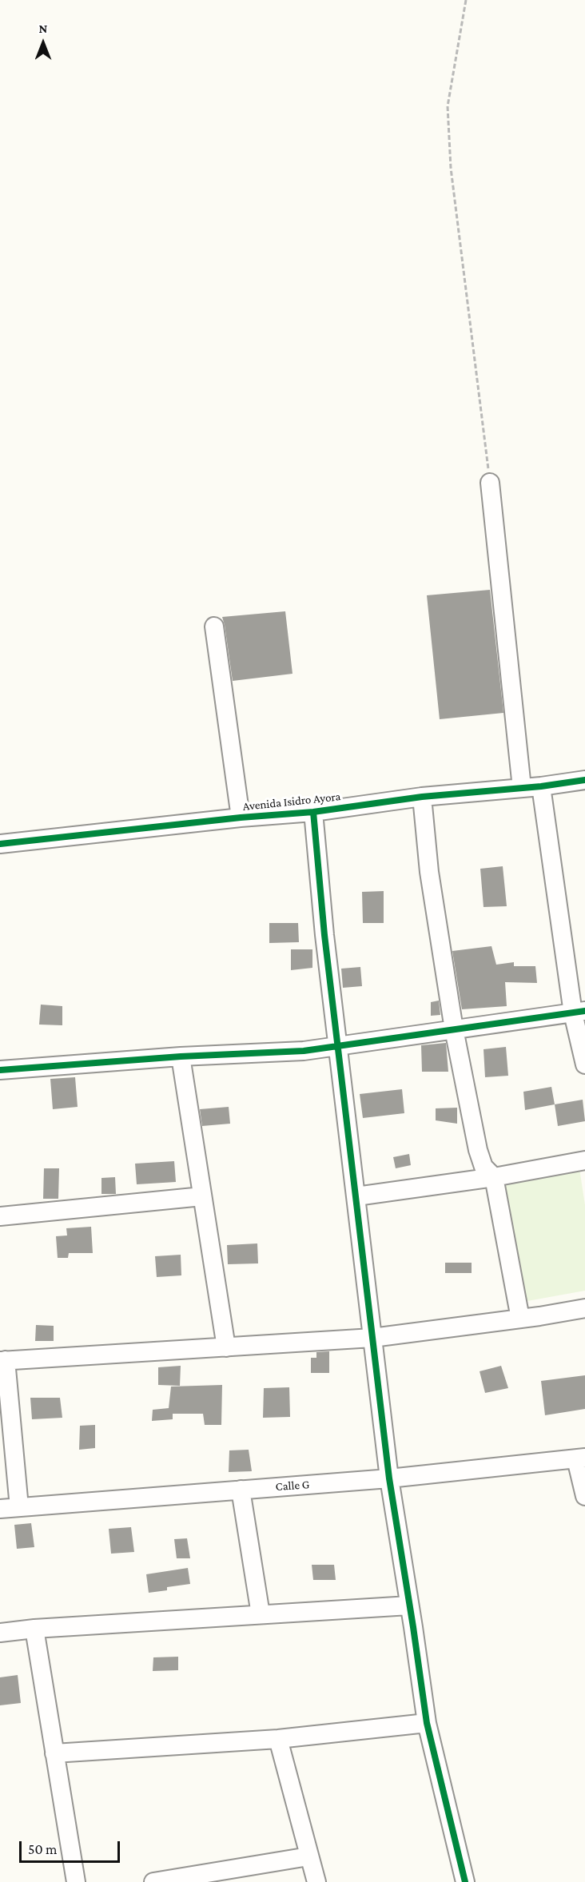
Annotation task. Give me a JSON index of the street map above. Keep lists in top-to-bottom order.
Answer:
{
  "streets": {
    "street": ["Avenida Isidro Ayora", "Calle G"]
  },
  "scale_bar": "50 m",
  "north": "top"
}
